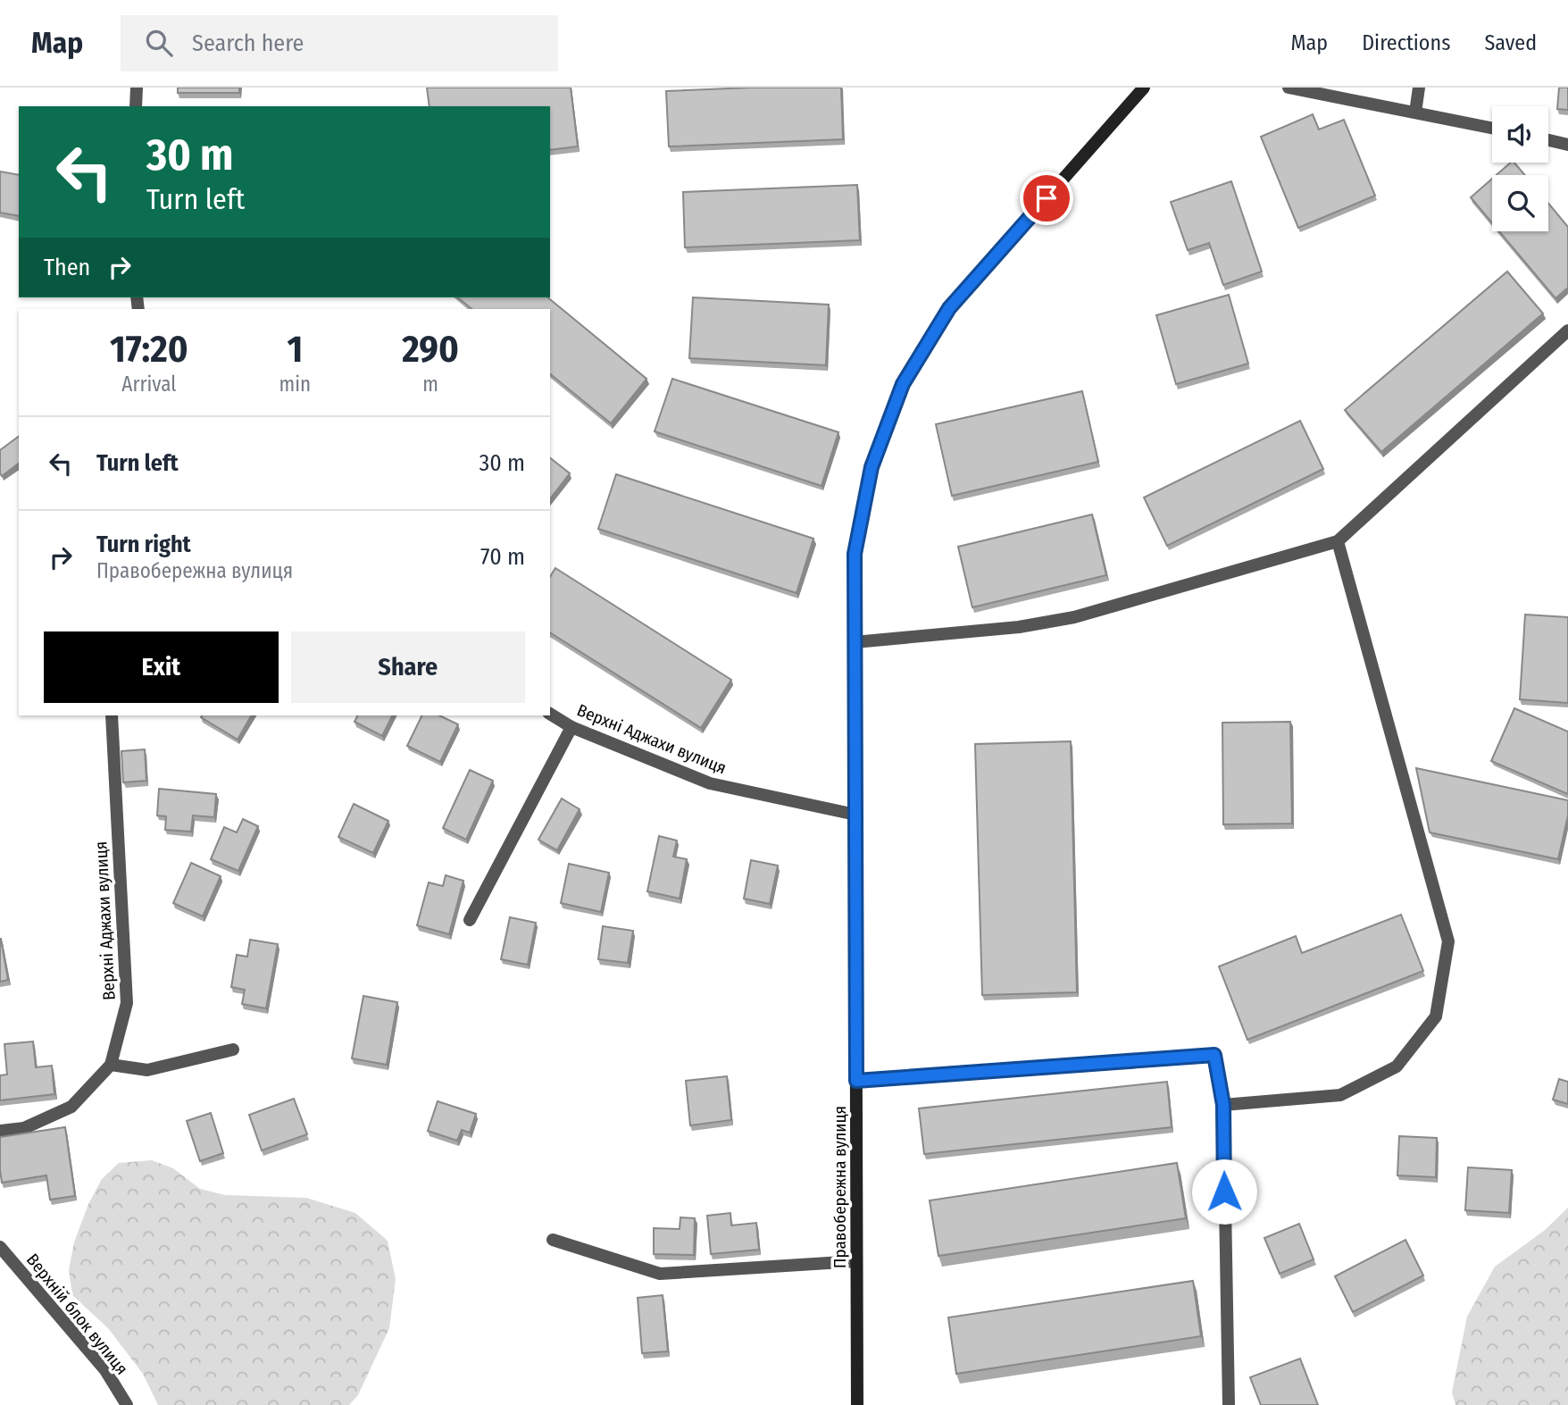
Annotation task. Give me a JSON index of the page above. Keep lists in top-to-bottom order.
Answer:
{
  "streets": {
    "street": ["Верхні Аджахи вулиця", "Правобережна вулиця", "Верхній блок вулиця"]
  },
  "crossings": [
    ["Верхні Аджахи вулиця", "Правобережна вулиця"]
  ],
  "page": {
    "header": "Map",
    "search": "Search here",
    "nav": ["Map", "Directions", "Saved"],
    "turn": ["30 m", "Turn left"],
    "then": "Then",
    "eta": [
      "17:20",
      "Arrival",
      "1",
      "min",
      "290",
      "m"
    ],
    "list": [
      {
        "name": "Turn left",
        "value": "30 m"
      },
      {
        "name": "Turn right",
        "note": "Правобережна вулиця",
        "value": "70 m"
      }
    ],
    "buttons": ["Exit", "Share"]
  }
}
